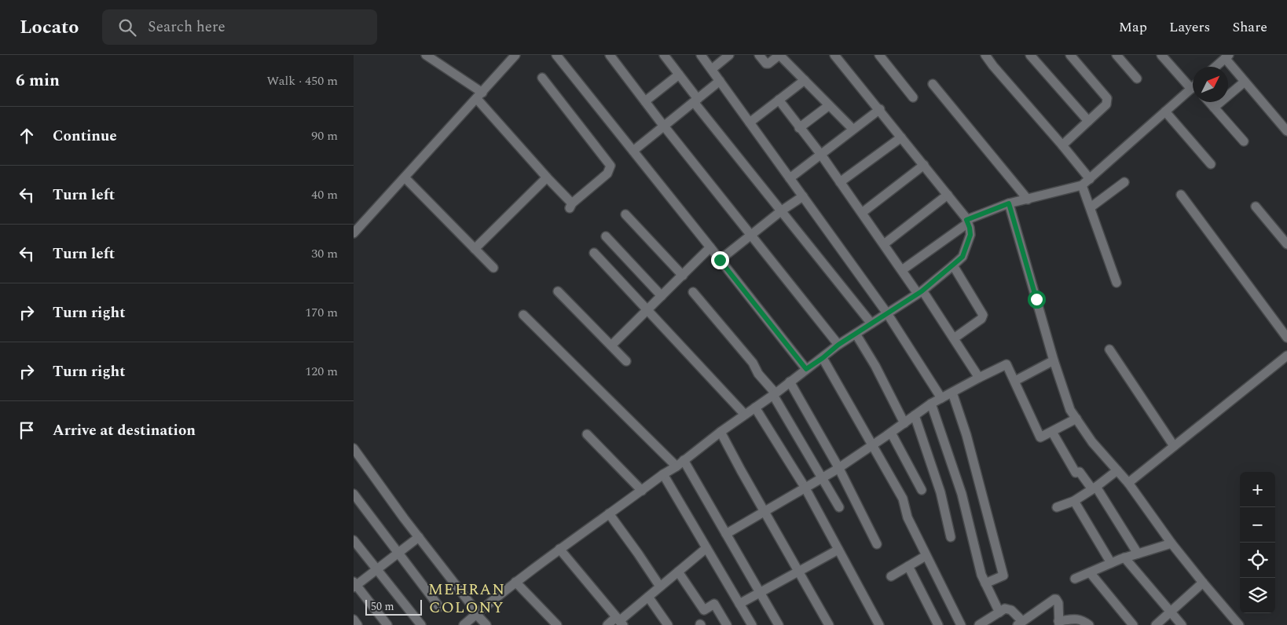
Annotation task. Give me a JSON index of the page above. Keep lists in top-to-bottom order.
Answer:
{
  "districts": ["MEHRAN COLONY"],
  "scale_bar": "50 m",
  "north": "top right",
  "page": {
    "header": "Locato",
    "search": "Search here",
    "nav": ["Map", "Layers", "Share"],
    "heading": ["6 min", "Walk · 450 m"],
    "list": [
      ["Continue", "90 m"],
      ["Turn left", "40 m"],
      ["Turn left", "30 m"],
      ["Turn right", "170 m"],
      ["Turn right", "120 m"],
      "Arrive at destination"
    ],
    "map_buttons": ["+", "−"],
    "scale": "50 m"
  }
}
